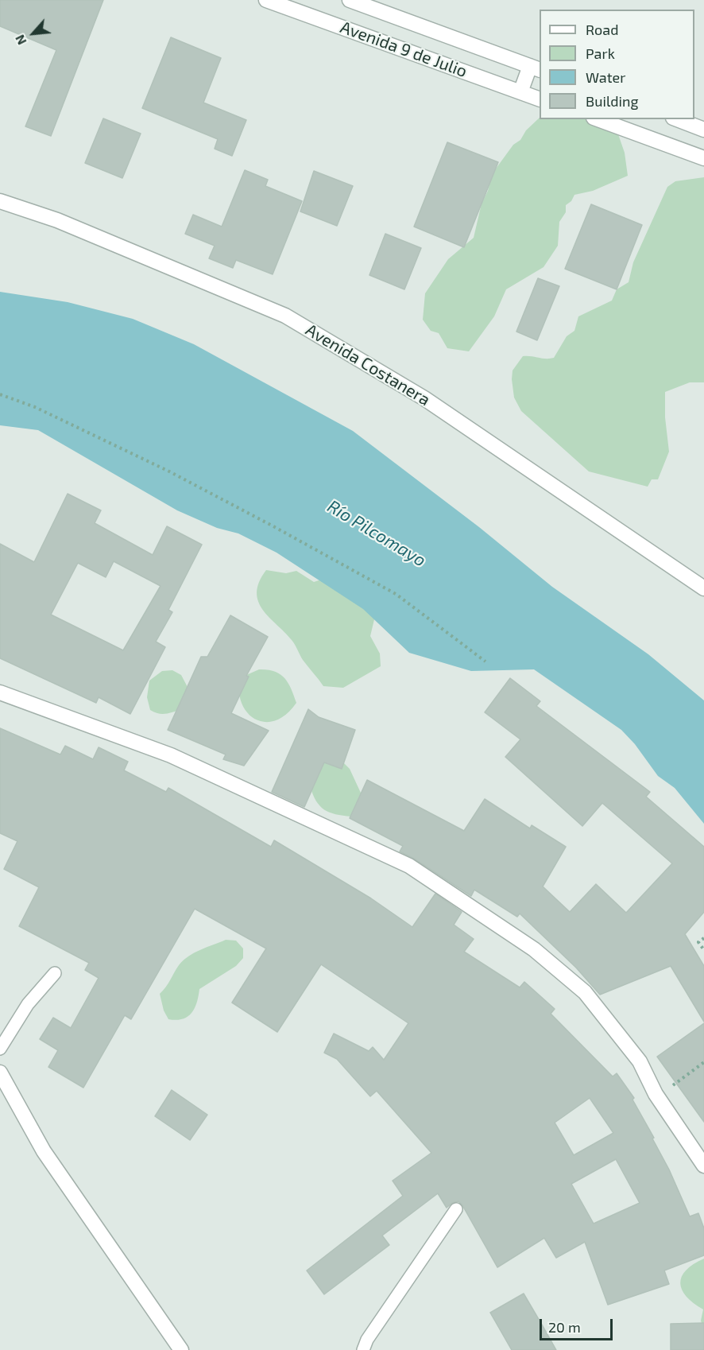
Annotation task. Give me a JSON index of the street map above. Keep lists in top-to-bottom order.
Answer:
{
  "streets": {
    "street": ["Avenida 9 de Julio", "Avenida Costanera"]
  },
  "water": ["Río Pilcomayo"],
  "legend": [
    "Road",
    "Park",
    "Water",
    "Building"
  ],
  "scale_bar": "20 m",
  "north": "bottom left"
}
